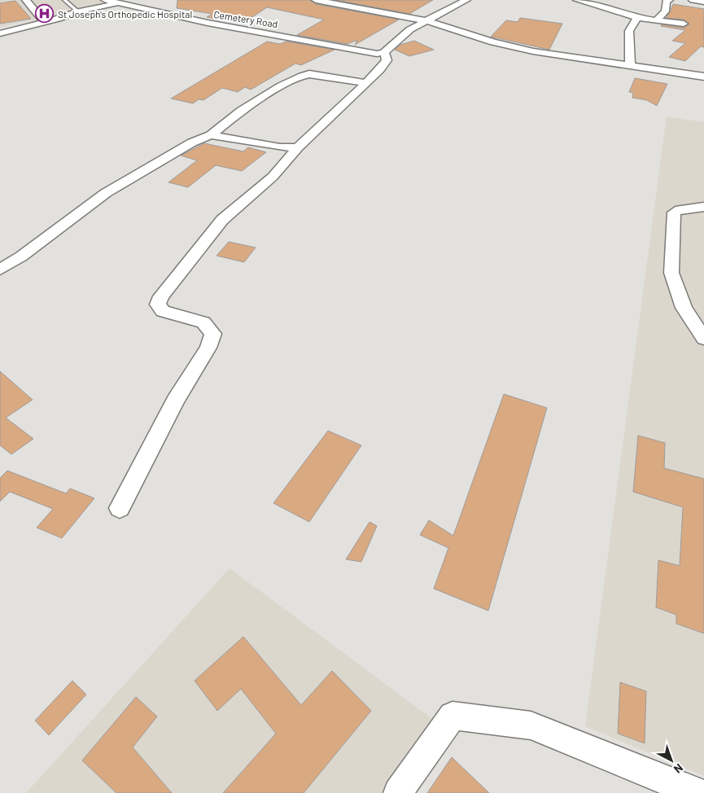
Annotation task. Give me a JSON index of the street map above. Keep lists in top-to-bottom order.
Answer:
{
  "streets": {
    "street": ["Cemetery Road"]
  },
  "places": {
    "hospital": ["St Joseph's Orthopedic Hospital"]
  },
  "north": "bottom right"
}
